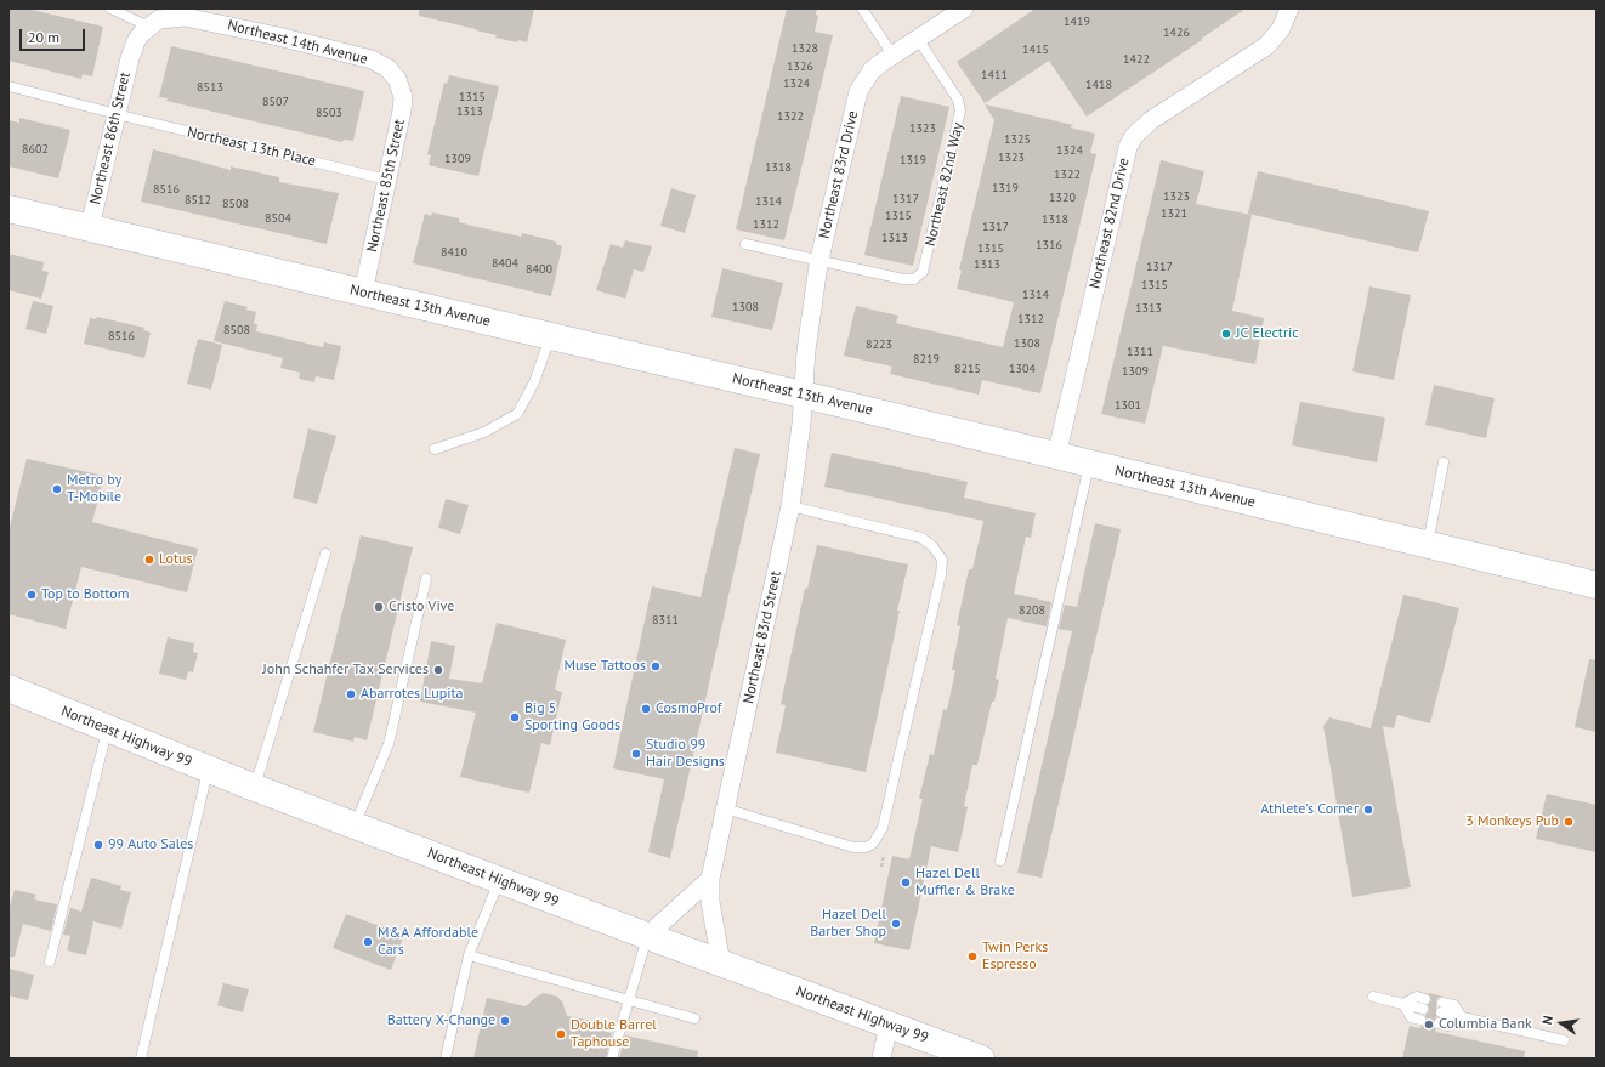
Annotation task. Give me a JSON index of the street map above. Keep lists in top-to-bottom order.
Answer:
{
  "streets": {
    "street": [
      "Northeast 14th Avenue",
      "Northeast 86th Street",
      "Northeast 83rd Drive",
      "Northeast 85th Street",
      "Northeast 82nd Drive",
      "Northeast 13th Avenue",
      "Northeast 83rd Street",
      "Northeast Highway 99"
    ],
    "lane": ["Northeast 13th Place", "Northeast 82nd Way"]
  },
  "crossings": [
    ["Northeast 14th Avenue", "Northeast 86th Street"],
    ["Northeast 14th Avenue", "Northeast 85th Street"],
    ["Northeast 86th Street", "Northeast 13th Place"],
    ["Northeast 86th Street", "Northeast 13th Avenue"],
    ["Northeast 13th Place", "Northeast 85th Street"],
    ["Northeast 83rd Drive", "Northeast 82nd Way"],
    ["Northeast 83rd Drive", "Northeast 13th Avenue"],
    ["Northeast 83rd Drive", "Northeast 83rd Street"],
    ["Northeast 85th Street", "Northeast 13th Avenue"],
    ["Northeast 82nd Drive", "Northeast 13th Avenue"],
    ["Northeast 13th Avenue", "Northeast 83rd Street"],
    ["Northeast 83rd Street", "Northeast Highway 99"]
  ],
  "places": [
    "JC Electric",
    "Metro by T-Mobile",
    "Lotus",
    "Top to Bottom",
    "Cristo Vive",
    "Muse Tattoos",
    "John Schahfer Tax Services",
    "Abarrotes Lupita",
    "CosmoProf",
    "Big 5 Sporting Goods",
    "Studio 99 Hair Designs",
    "Athlete's Corner",
    "3 Monkeys Pub",
    "99 Auto Sales",
    "Hazel Dell Muffler & Brake",
    "Hazel Dell Barber Shop",
    "M&A Affordable Cars",
    "Twin Perks Espresso",
    "Battery X-Change",
    "Columbia Bank",
    "Double Barrel Taphouse"
  ],
  "house_numbers": [
    "1419",
    "1426",
    "1328",
    "1415",
    "1422",
    "1326",
    "1411",
    "1324",
    "1418",
    "8513",
    "1315",
    "8507",
    "1313",
    "8503",
    "1322",
    "1323",
    "1325",
    "8602",
    "1324",
    "1323",
    "1309",
    "1319",
    "1318",
    "1322",
    "1319",
    "8516",
    "1323",
    "1320",
    "1317",
    "8512",
    "1314",
    "8508",
    "1321",
    "1315",
    "8504",
    "1318",
    "1312",
    "1317",
    "1313",
    "1316",
    "1315",
    "8410",
    "8404",
    "1313",
    "1317",
    "8400",
    "1315",
    "1314",
    "1308",
    "1313",
    "1312",
    "8508",
    "8516",
    "1308",
    "8223",
    "1311",
    "8219",
    "8215",
    "1304",
    "1309",
    "1301",
    "8208",
    "8311"
  ],
  "scale_bar": "20 m",
  "north": "left"
}
